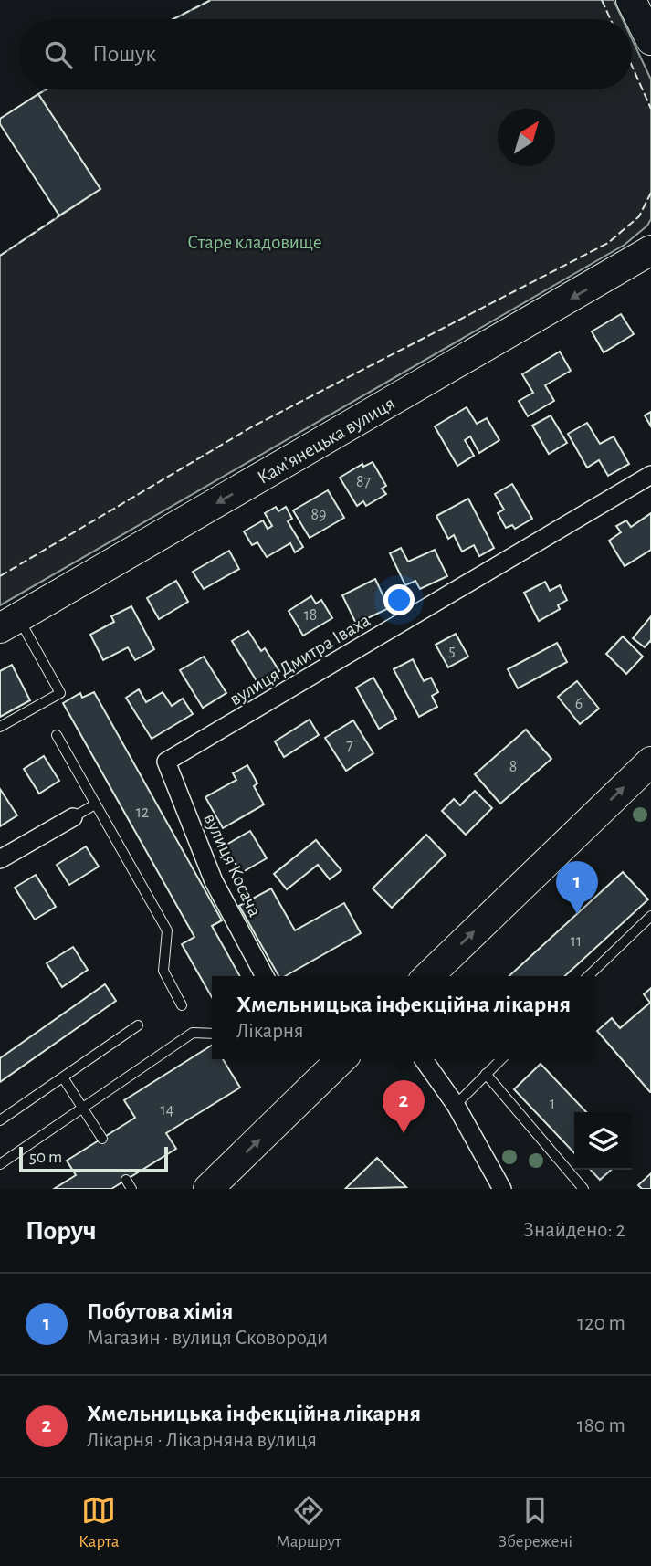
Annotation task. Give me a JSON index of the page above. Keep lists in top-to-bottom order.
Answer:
{
  "streets": {
    "main road": ["Камʼянецька вулиця"],
    "street": ["вулиця Дмитра Іваха", "вулиця Косача"]
  },
  "crossings": [
    ["вулиця Дмитра Іваха", "вулиця Косача"]
  ],
  "one_way": ["Камʼянецька вулиця"],
  "parks": ["Старе кладовище"],
  "house_numbers": [
    "87",
    "89",
    "18",
    "5",
    "6",
    "7",
    "8",
    "12",
    "11",
    "1",
    "14"
  ],
  "scale_bar": "50 m",
  "north": "top right",
  "page": {
    "search": "Пошук",
    "pins": ["1", "2"],
    "popup": ["Хмельницька інфекційна лікарня", "Лікарня"],
    "scale": "50 m",
    "heading": ["Поруч", "Знайдено: 2"],
    "list": [
      {
        "mark": "1",
        "name": "Побутова хімія",
        "note": "Магазин · вулиця Сковороди",
        "value": "120 m"
      },
      {
        "mark": "2",
        "name": "Хмельницька інфекційна лікарня",
        "note": "Лікарня · Лікарняна вулиця",
        "value": "180 m"
      }
    ],
    "nav": ["Карта", "Маршрут", "Збережені"]
  }
}
